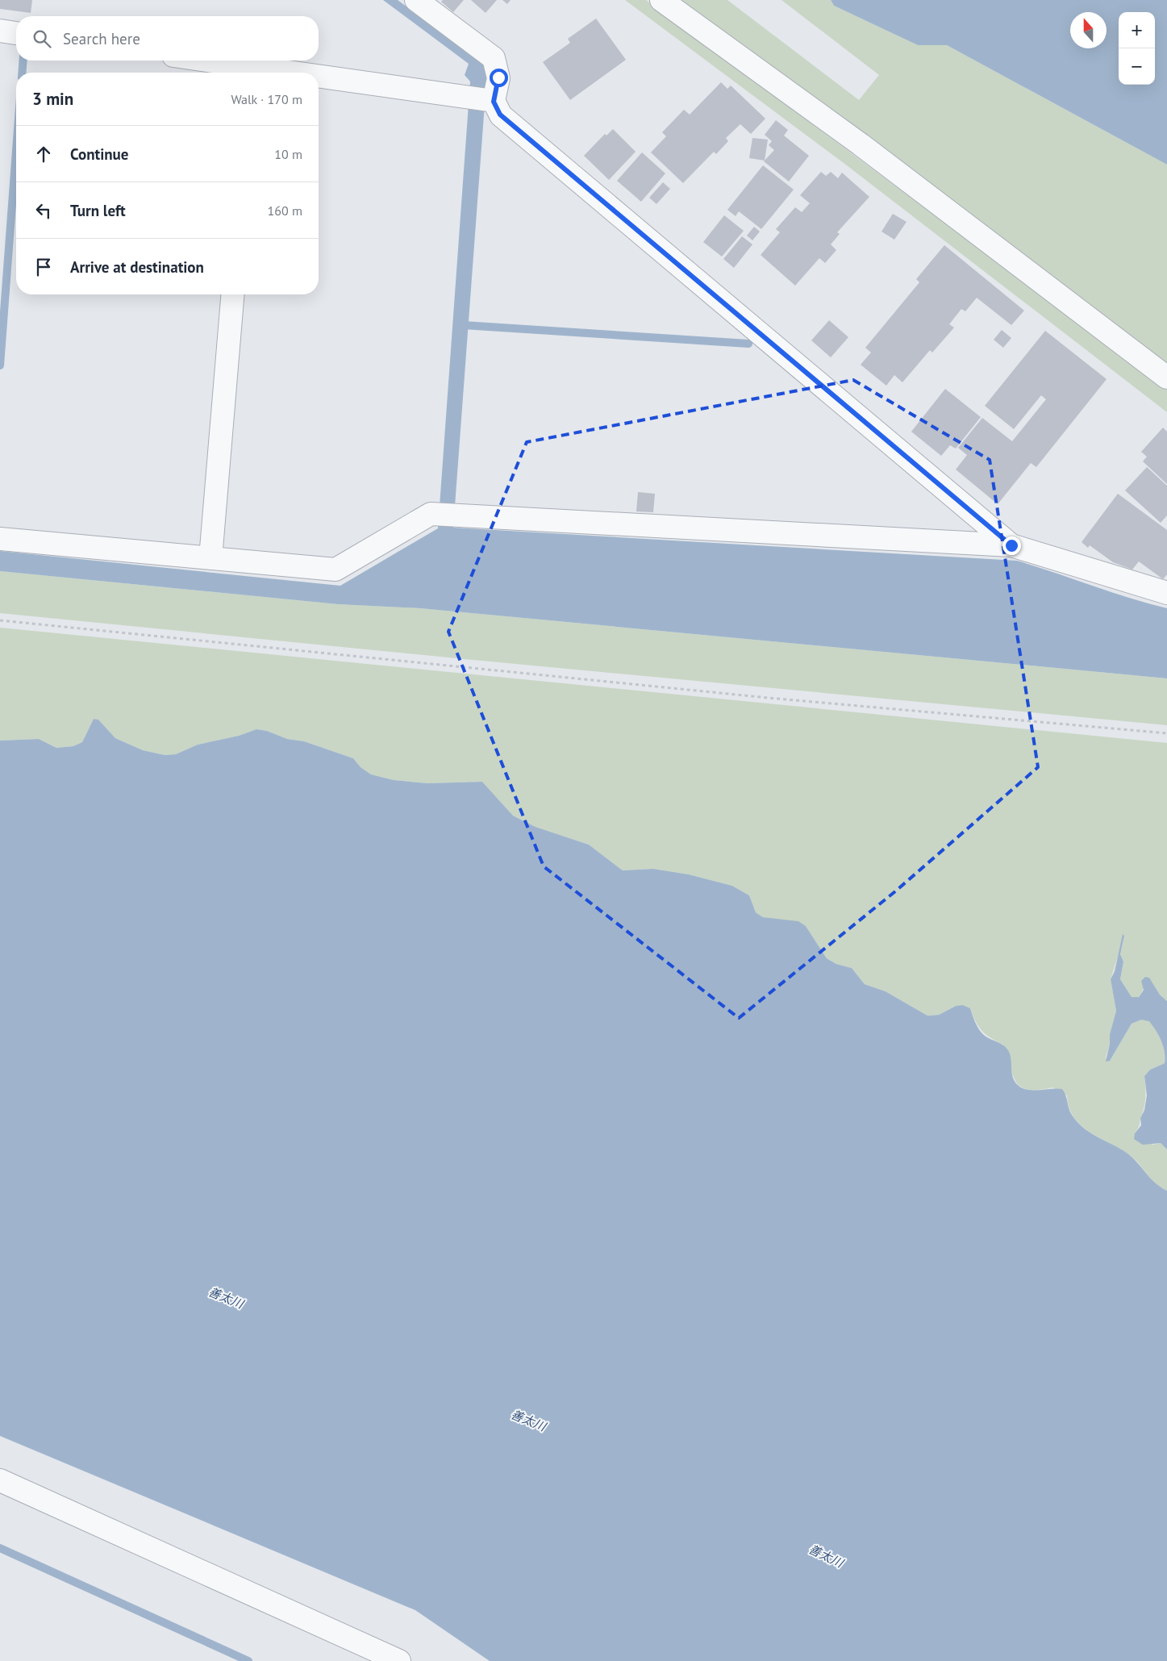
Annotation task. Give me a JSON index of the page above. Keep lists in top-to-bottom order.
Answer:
{
  "water": ["善太川"],
  "north": "top",
  "page": {
    "map_buttons": ["+", "−"],
    "search": "Search here",
    "heading": ["3 min", "Walk · 170 m"],
    "list": [
      ["Continue", "10 m"],
      ["Turn left", "160 m"],
      "Arrive at destination"
    ]
  }
}
